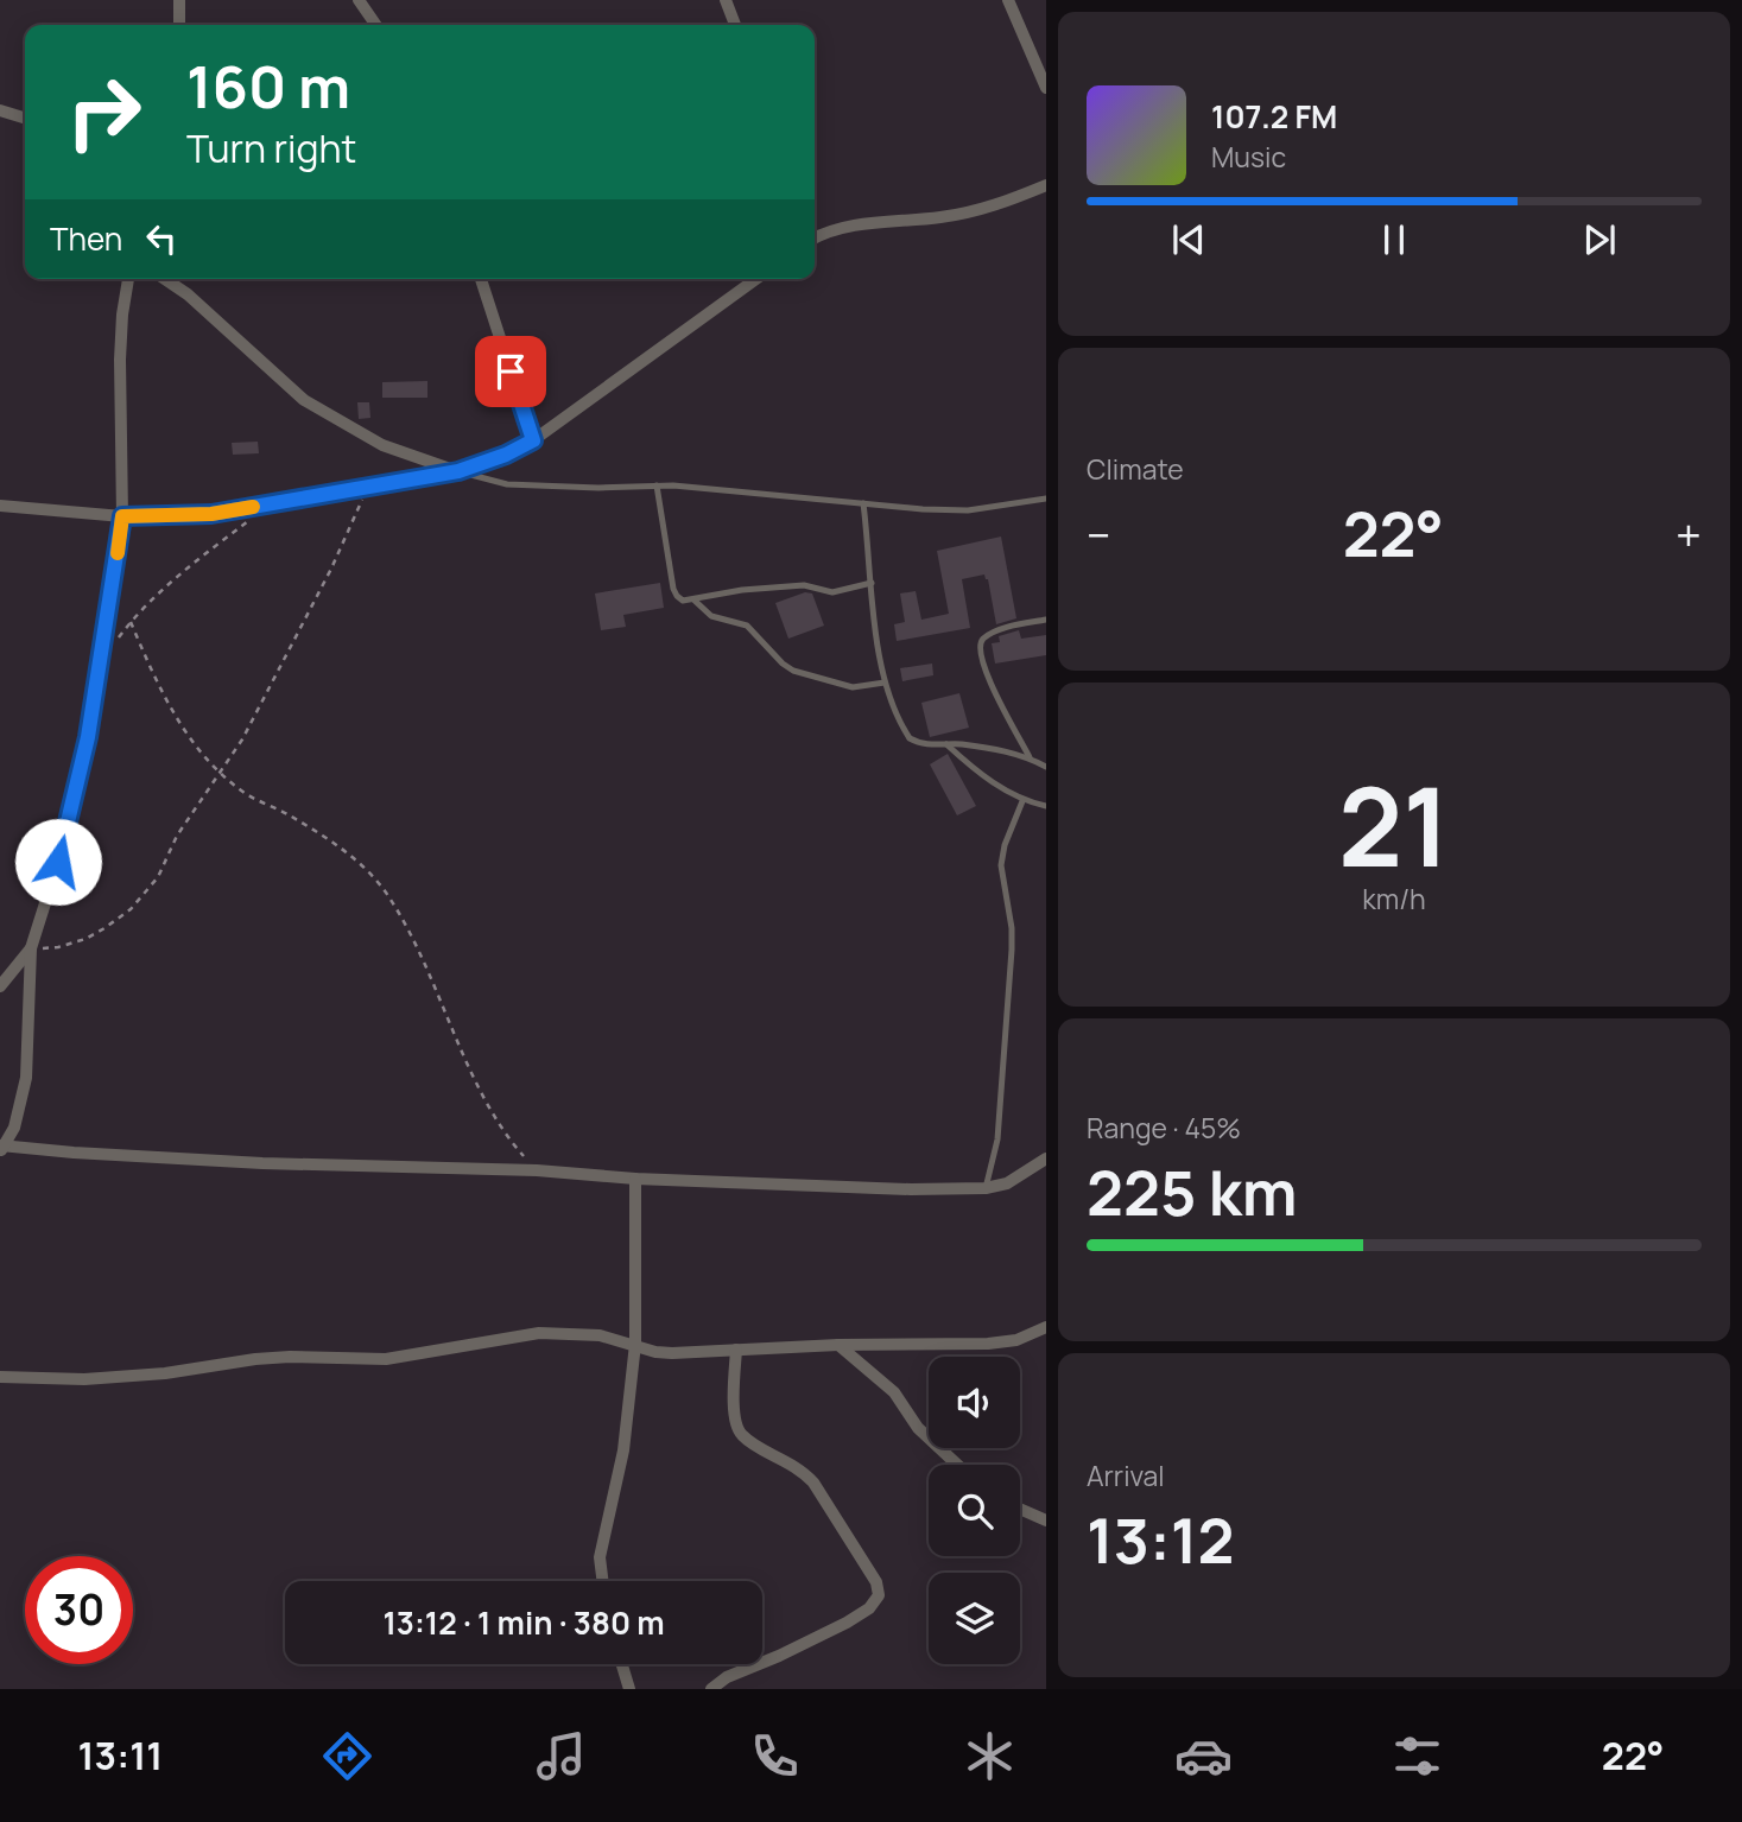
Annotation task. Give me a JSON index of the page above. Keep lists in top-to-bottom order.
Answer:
{
  "page": {
    "turn": ["160 m", "Turn right"],
    "song": ["107.2 FM", "Music"],
    "then": "Then",
    "tile": [
      "Climate",
      ["21", "km/h"],
      ["Range · 45%", "225 km"],
      ["Arrival", "13:12"]
    ],
    "heat": ["−", "22°", "+"],
    "limit": "30",
    "trip": "13:12 · 1 min · 380 m",
    "tabs": ["13:11", "22°"]
  }
}
